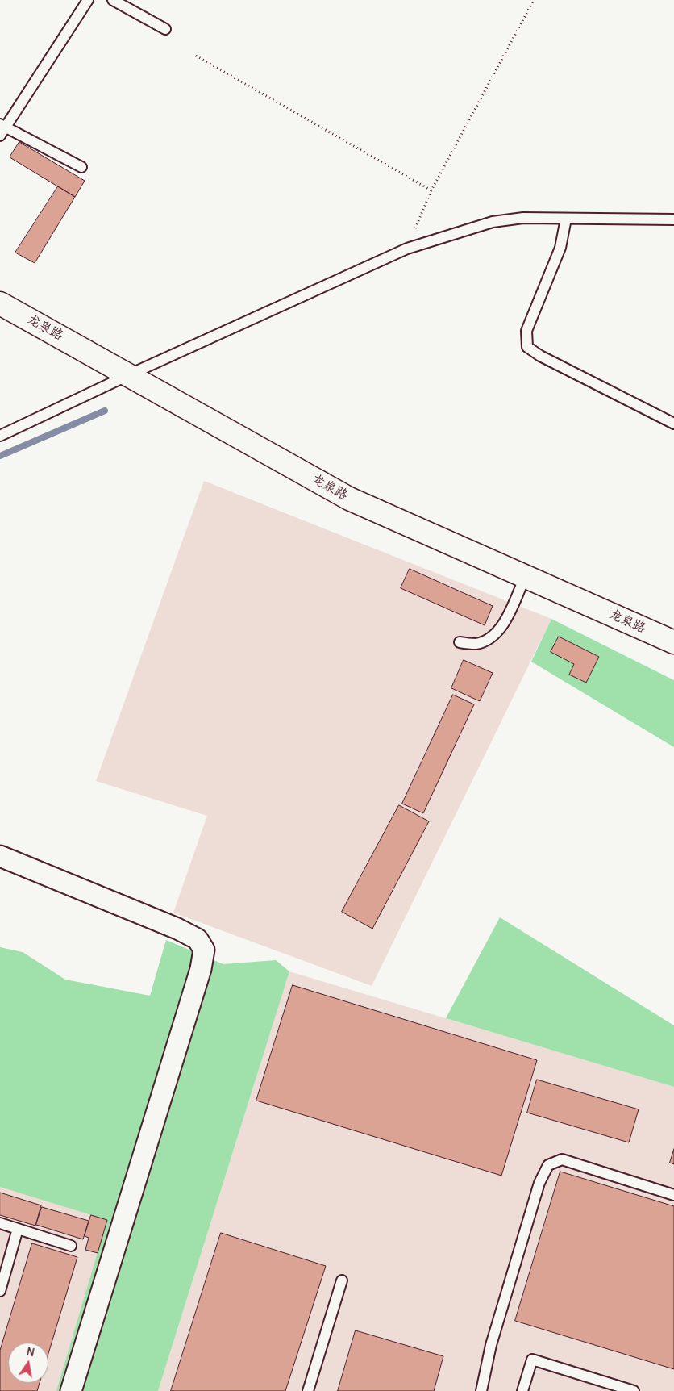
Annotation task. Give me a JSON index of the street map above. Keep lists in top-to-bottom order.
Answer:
{
  "streets": {
    "street": ["龙泉路"]
  },
  "north": "top"
}
